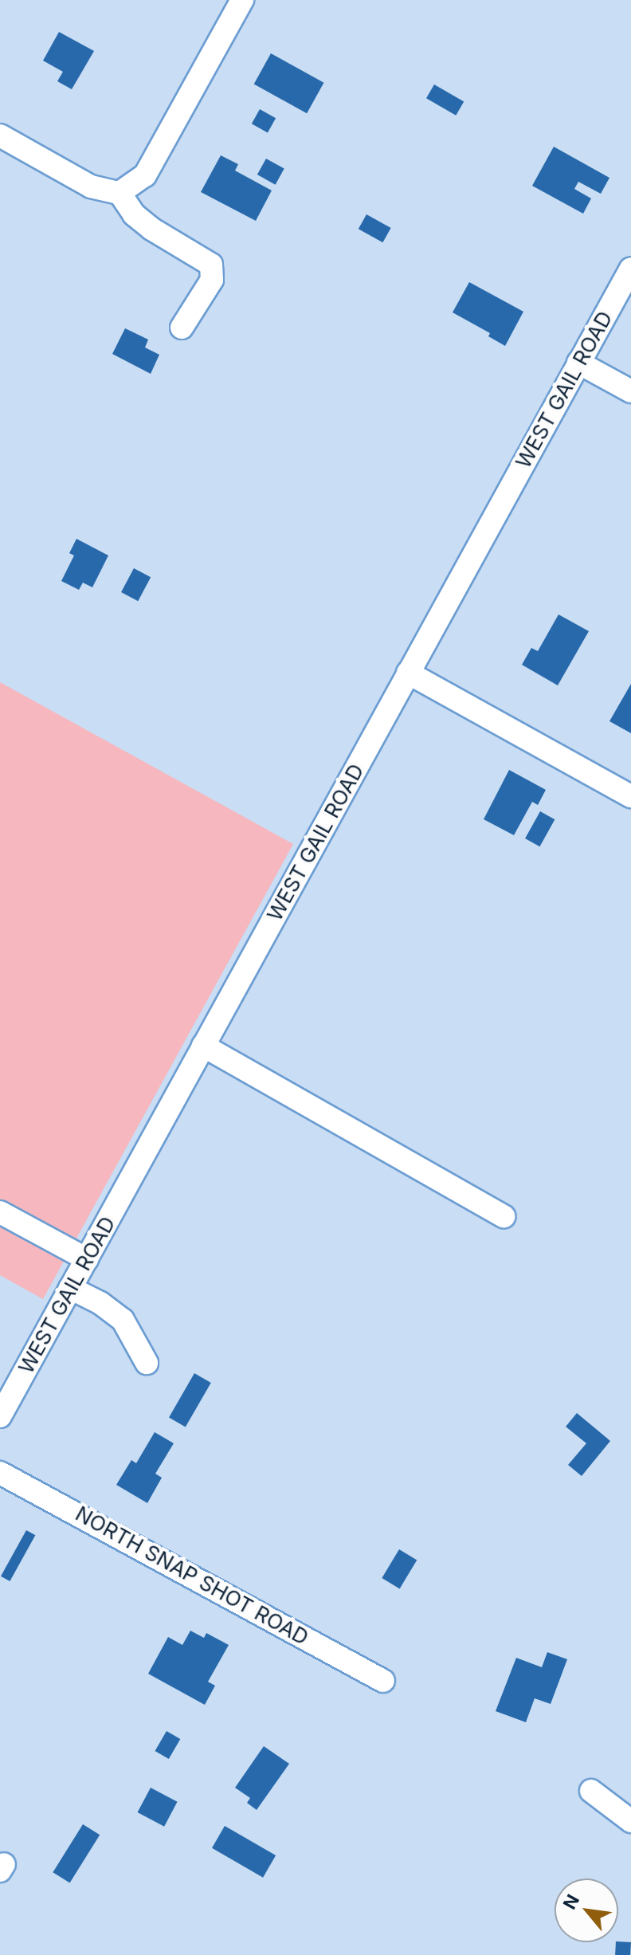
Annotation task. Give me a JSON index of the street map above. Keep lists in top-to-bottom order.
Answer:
{
  "streets": {
    "street": ["WEST GAIL ROAD", "NORTH SNAP SHOT ROAD"]
  },
  "north": "top left"
}
